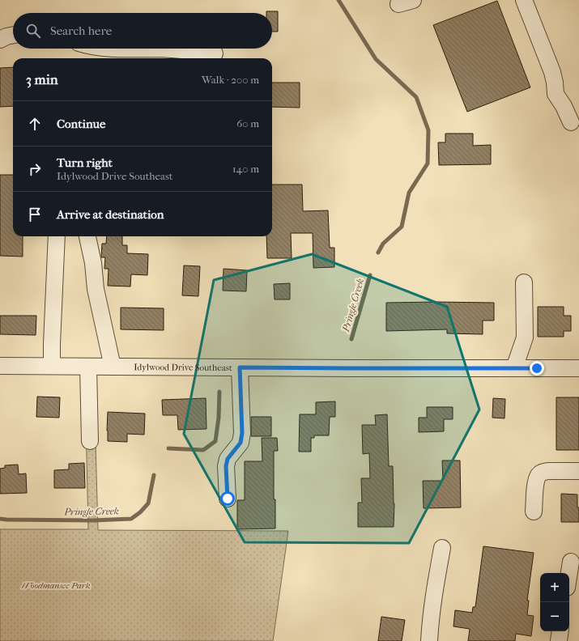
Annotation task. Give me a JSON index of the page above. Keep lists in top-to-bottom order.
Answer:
{
  "streets": {
    "street": ["Idylwood Drive Southeast"]
  },
  "water": ["Pringle Creek"],
  "parks": ["Woodmansee Park"],
  "page": {
    "search": "Search here",
    "heading": ["3 min", "Walk · 200 m"],
    "list": [
      ["Continue", "60 m"],
      ["Turn right", "Idylwood Drive Southeast", "140 m"],
      "Arrive at destination"
    ],
    "map_buttons": ["+", "−"]
  }
}
